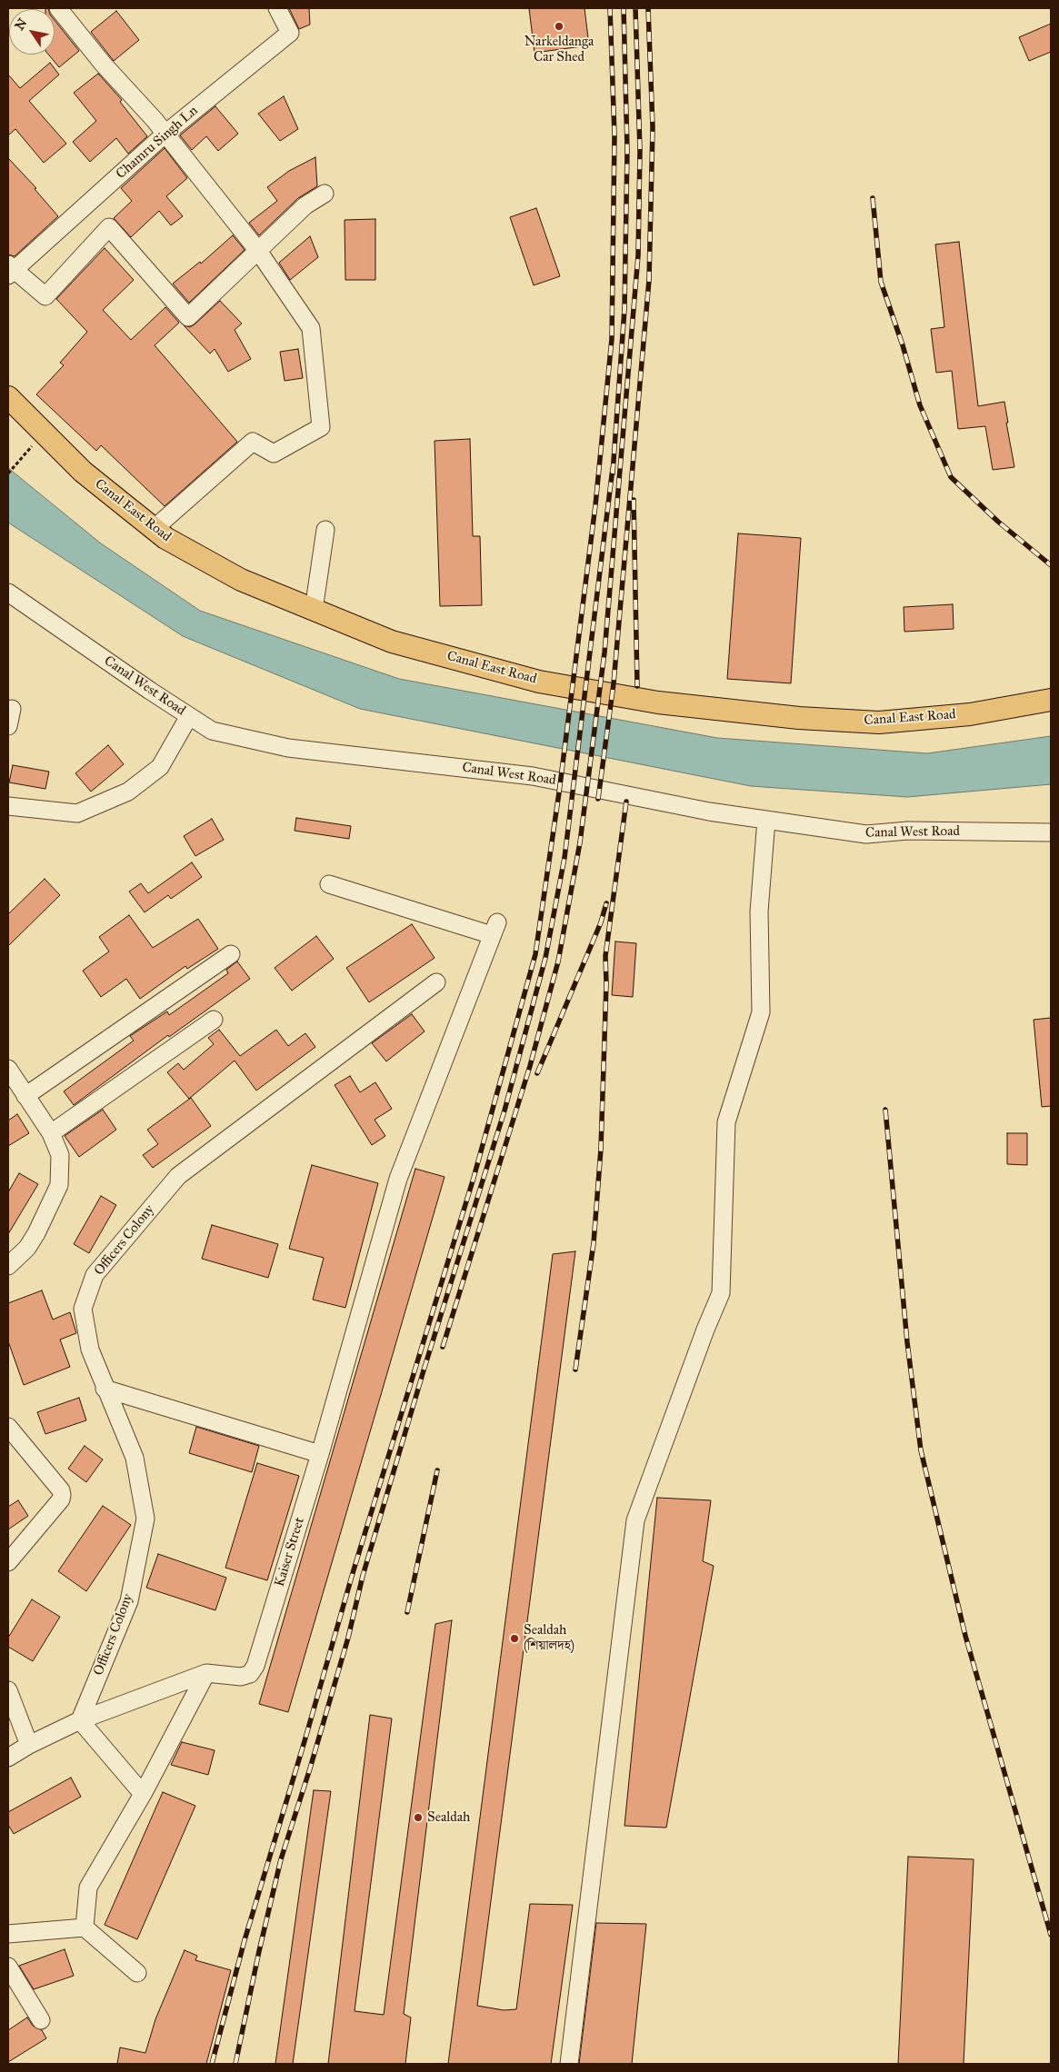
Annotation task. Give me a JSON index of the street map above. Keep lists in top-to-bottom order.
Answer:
{
  "streets": {
    "main road": ["Canal East Road"],
    "street": [
      "Chamru Singh Ln",
      "Canal West Road",
      "Officers Colony",
      "Kaiser Street"
    ]
  },
  "crossings": [
    ["Officers Colony", "Kaiser Street"]
  ],
  "places": ["Narkeldanga Car Shed", "Sealdah (শিয়ালদহ)", "Sealdah"],
  "north": "top left"
}
